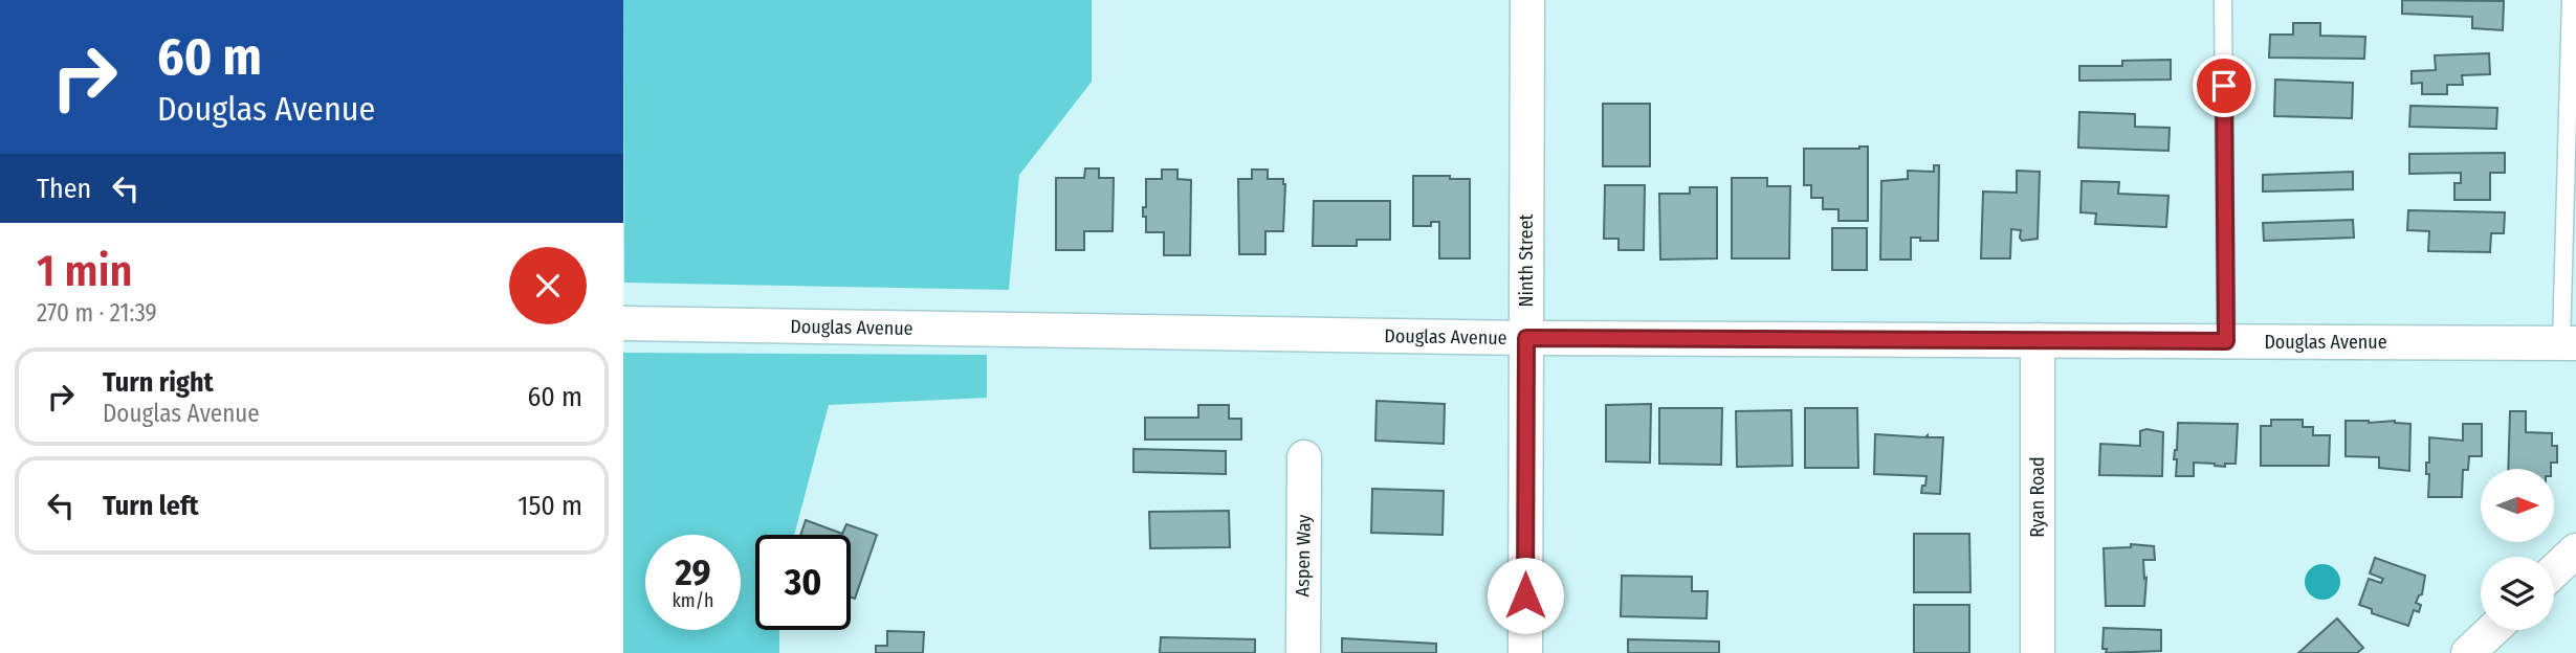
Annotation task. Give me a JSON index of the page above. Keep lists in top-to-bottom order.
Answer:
{
  "streets": {
    "street": [
      "Ninth Street",
      "Douglas Avenue",
      "Ryan Road",
      "Aspen Way"
    ]
  },
  "crossings": [
    ["Ninth Street", "Douglas Avenue"],
    ["Douglas Avenue", "Ryan Road"]
  ],
  "north": "right",
  "page": {
    "turn": ["60 m", "Douglas Avenue"],
    "then": "Then",
    "heading": ["1 min", "270 m · 21:39"],
    "list": [
      {
        "name": "Turn right",
        "note": "Douglas Avenue",
        "value": "60 m"
      },
      {
        "name": "Turn left",
        "value": "150 m"
      }
    ],
    "speed": "29 km/h",
    "limit": "30"
  }
}
